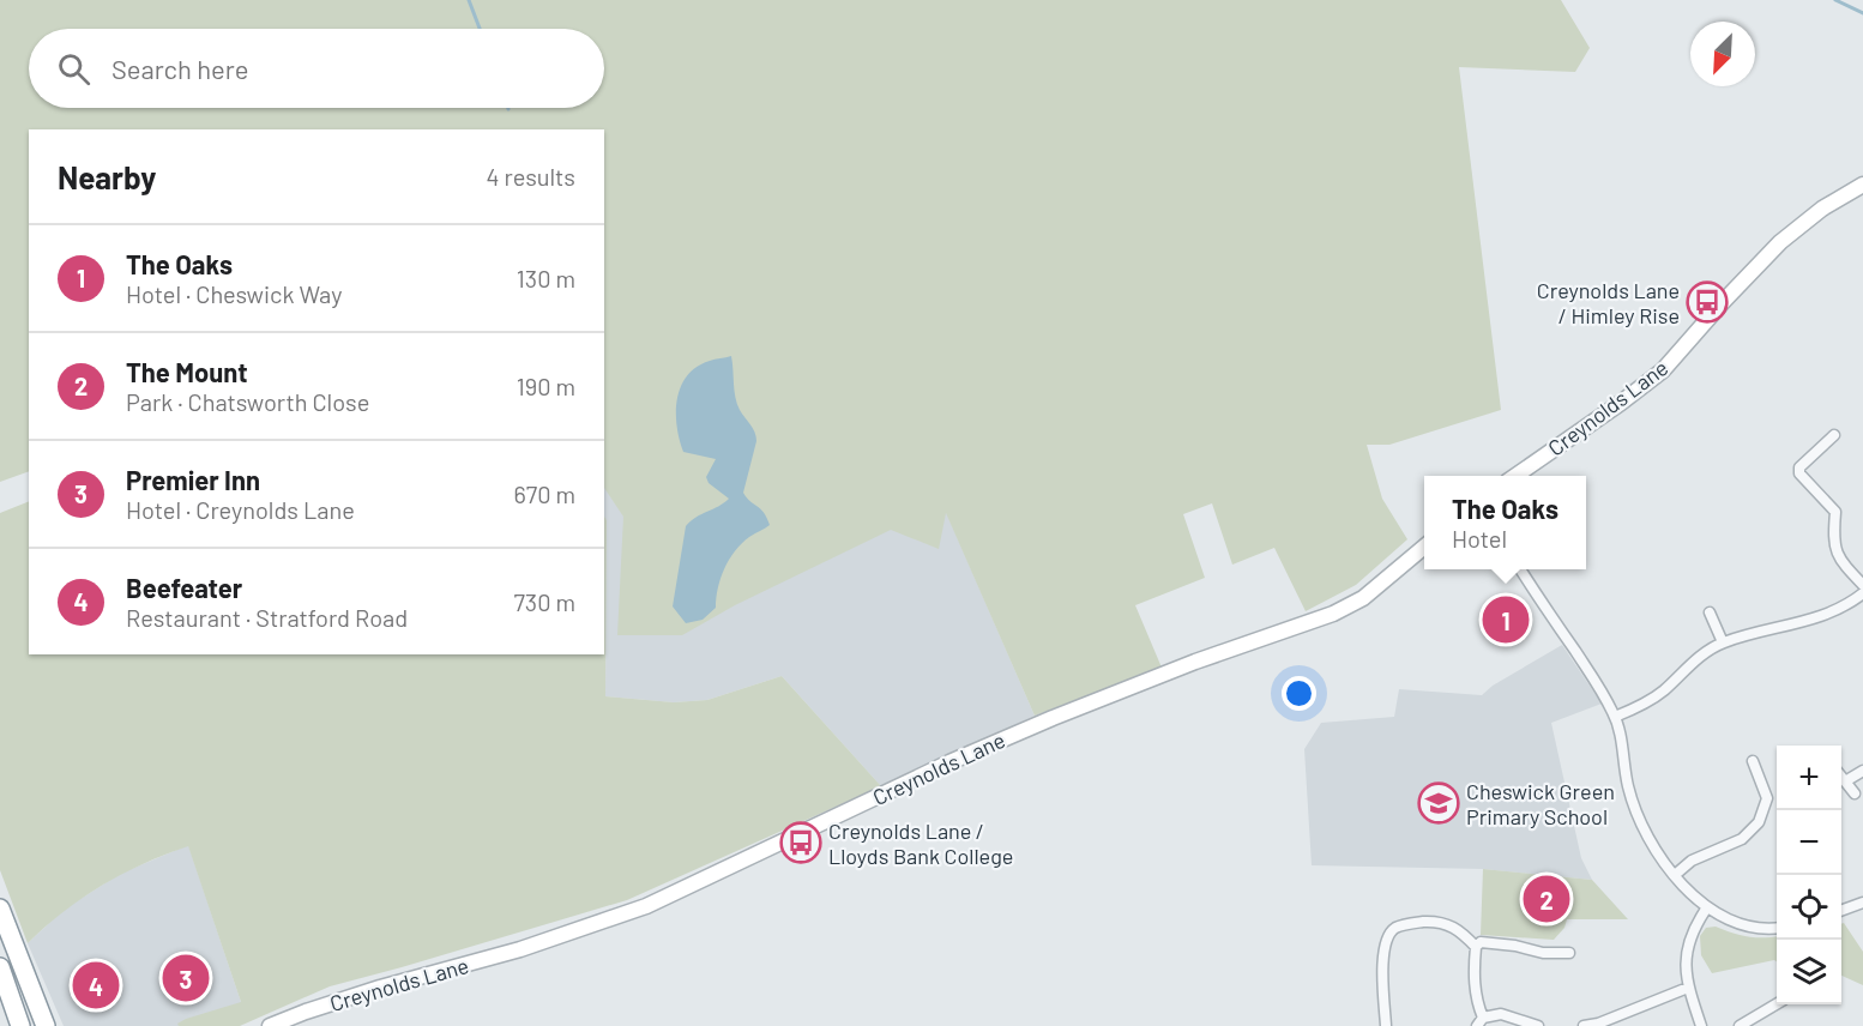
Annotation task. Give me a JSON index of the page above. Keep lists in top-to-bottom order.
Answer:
{
  "streets": {
    "street": ["Creynolds Lane"]
  },
  "places": {
    "bus stop": ["Creynolds Lane / Himley Rise", "Creynolds Lane / Lloyds Bank College"],
    "school or university": ["Cheswick Green Primary School"]
  },
  "north": "bottom left",
  "page": {
    "search": "Search here",
    "heading": ["Nearby", "4 results"],
    "list": [
      {
        "mark": "1",
        "name": "The Oaks",
        "note": "Hotel · Cheswick Way",
        "value": "130 m"
      },
      {
        "mark": "2",
        "name": "The Mount",
        "note": "Park · Chatsworth Close",
        "value": "190 m"
      },
      {
        "mark": "3",
        "name": "Premier Inn",
        "note": "Hotel · Creynolds Lane",
        "value": "670 m"
      },
      {
        "mark": "4",
        "name": "Beefeater",
        "note": "Restaurant · Stratford Road",
        "value": "730 m"
      }
    ],
    "popup": ["The Oaks", "Hotel"],
    "pins": [
      "1",
      "2",
      "3",
      "4"
    ],
    "map_buttons": ["+", "−"]
  }
}
